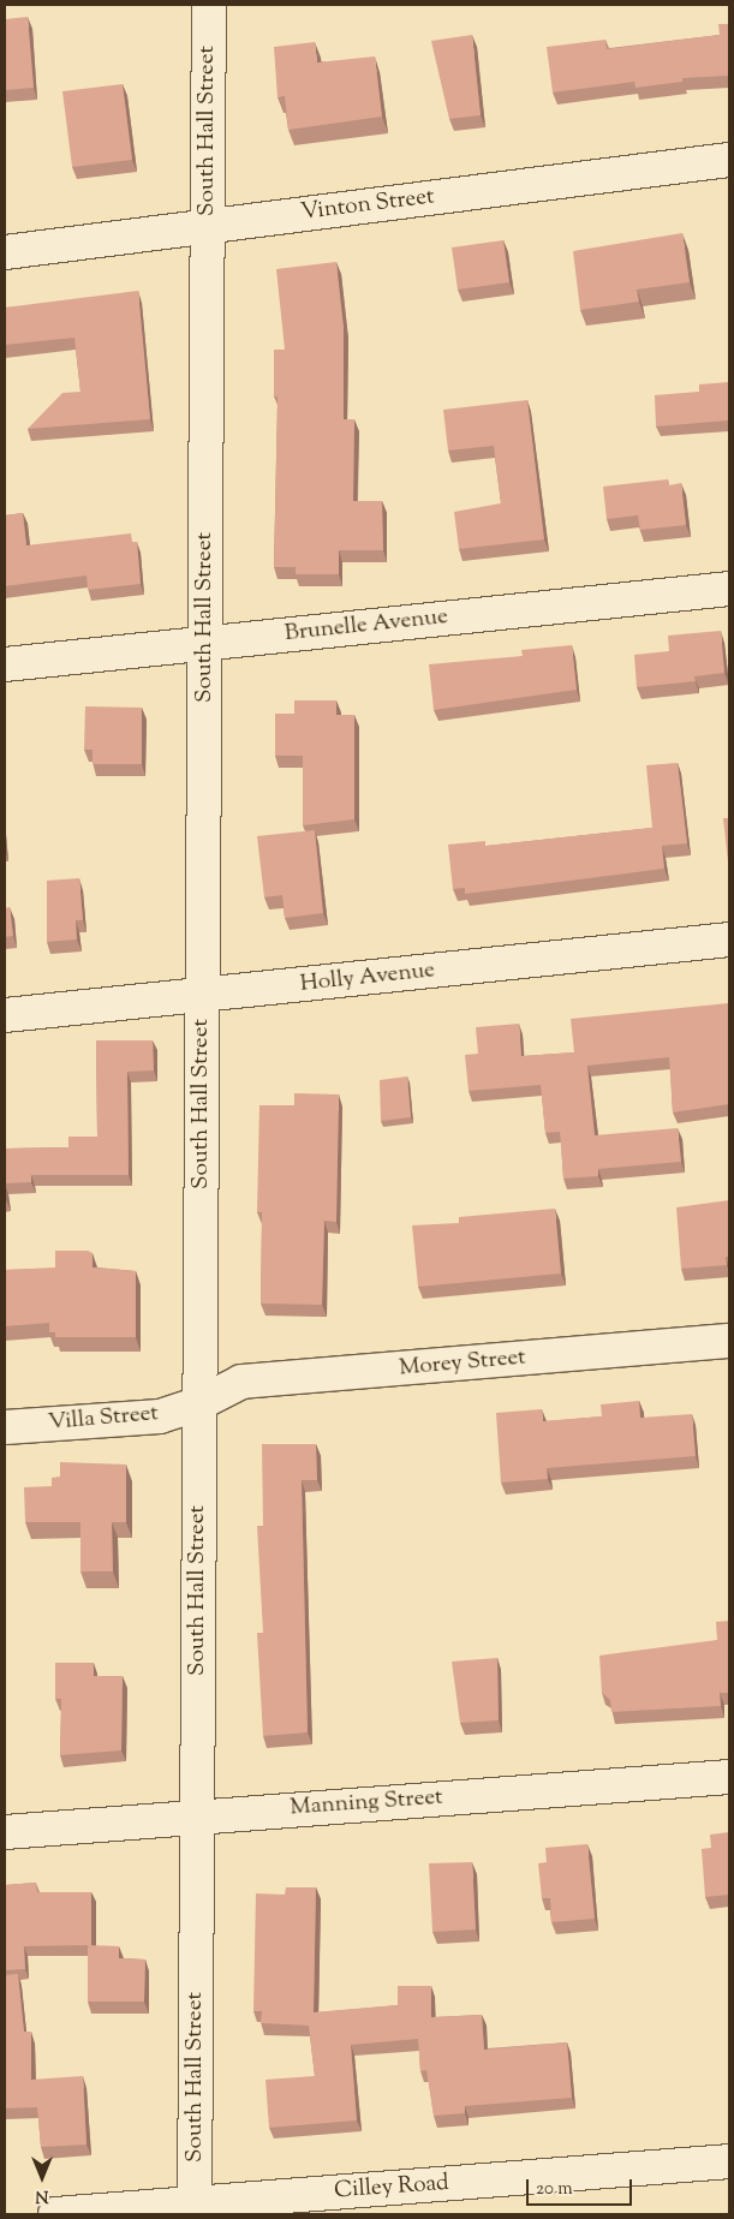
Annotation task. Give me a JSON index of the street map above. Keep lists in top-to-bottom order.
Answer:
{
  "streets": {
    "street": [
      "South Hall Street",
      "Vinton Street",
      "Brunelle Avenue",
      "Holly Avenue",
      "Morey Street",
      "Villa Street",
      "Manning Street",
      "Cilley Road"
    ]
  },
  "crossings": [
    ["South Hall Street", "Vinton Street"],
    ["South Hall Street", "Brunelle Avenue"],
    ["South Hall Street", "Holly Avenue"],
    ["South Hall Street", "Morey Street"],
    ["South Hall Street", "Villa Street"],
    ["South Hall Street", "Manning Street"],
    ["South Hall Street", "Cilley Road"],
    ["Morey Street", "Villa Street"]
  ],
  "scale_bar": "20 m",
  "north": "bottom"
}
